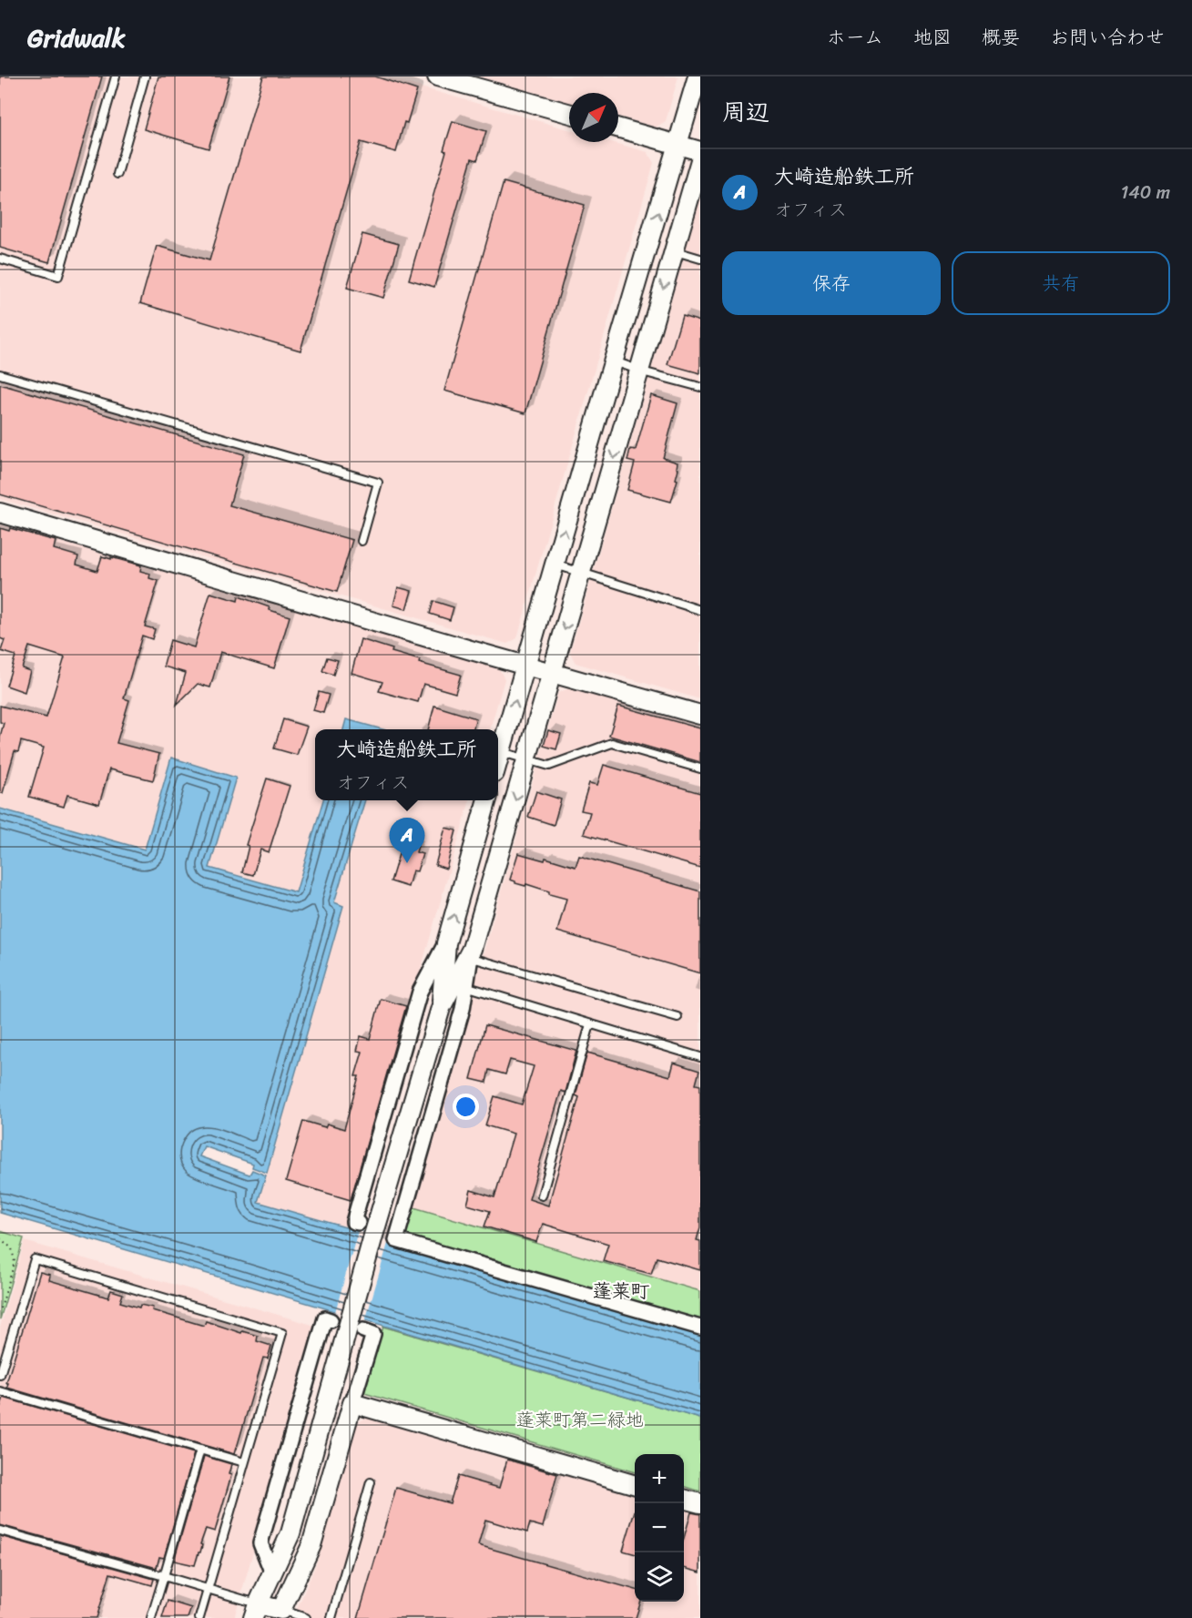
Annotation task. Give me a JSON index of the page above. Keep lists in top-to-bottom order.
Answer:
{
  "districts": ["蓬莱町"],
  "parks": ["蓬莱町第二緑地"],
  "north": "top right",
  "page": {
    "header": "Gridwalk",
    "nav": [
      "ホーム",
      "地図",
      "概要",
      "お問い合わせ"
    ],
    "heading": "周辺",
    "list": [
      {
        "mark": "A",
        "name": "大崎造船鉄工所",
        "note": "オフィス",
        "value": "140 m"
      }
    ],
    "buttons": ["保存", "共有"],
    "popup": ["大崎造船鉄工所", "オフィス"],
    "pins": "A",
    "map_buttons": ["+", "−"]
  }
}
